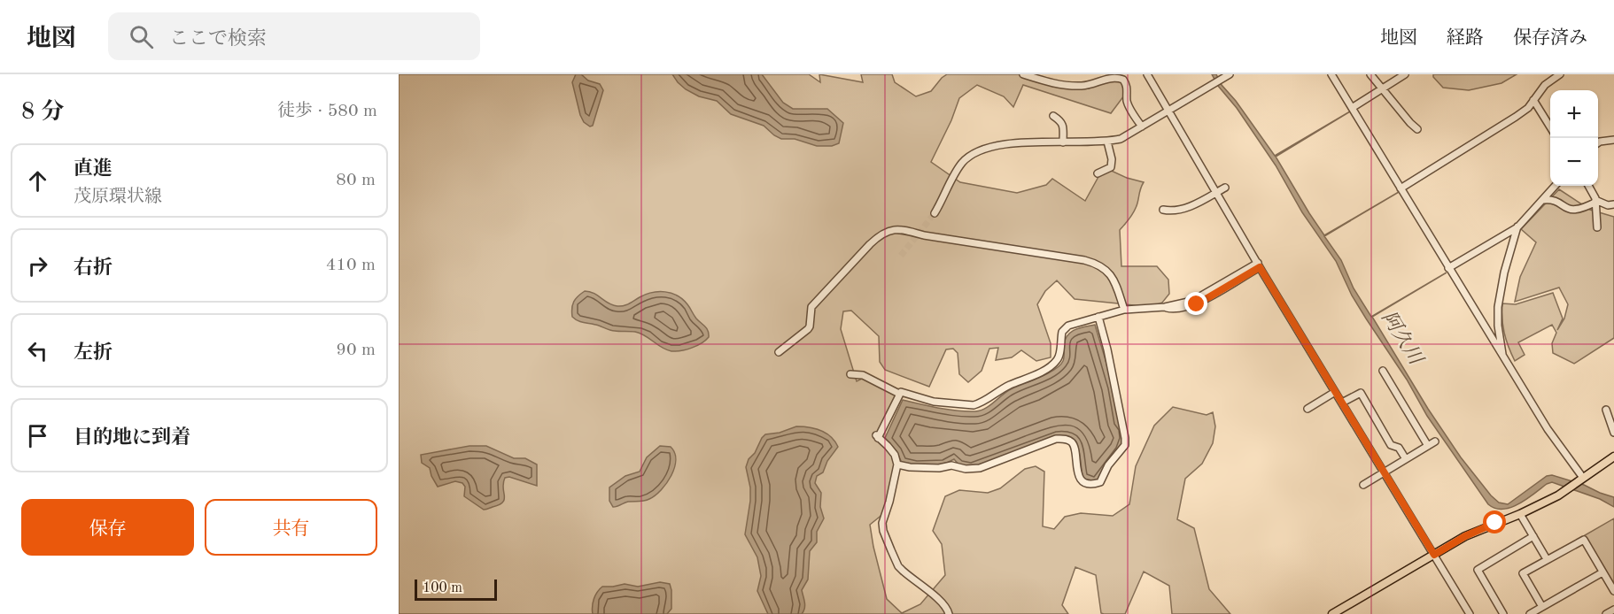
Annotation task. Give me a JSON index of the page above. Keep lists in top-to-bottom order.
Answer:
{
  "water": ["阿久川"],
  "scale_bar": "100 m",
  "page": {
    "header": "地図",
    "search": "ここで検索",
    "nav": ["地図", "経路", "保存済み"],
    "heading": ["8 分", "徒歩 · 580 m"],
    "map_buttons": ["+", "−"],
    "list": [
      ["直進", "茂原環状線", "80 m"],
      ["右折", "410 m"],
      ["左折", "90 m"],
      "目的地に到着"
    ],
    "buttons": ["保存", "共有"],
    "scale": "100 m"
  }
}
